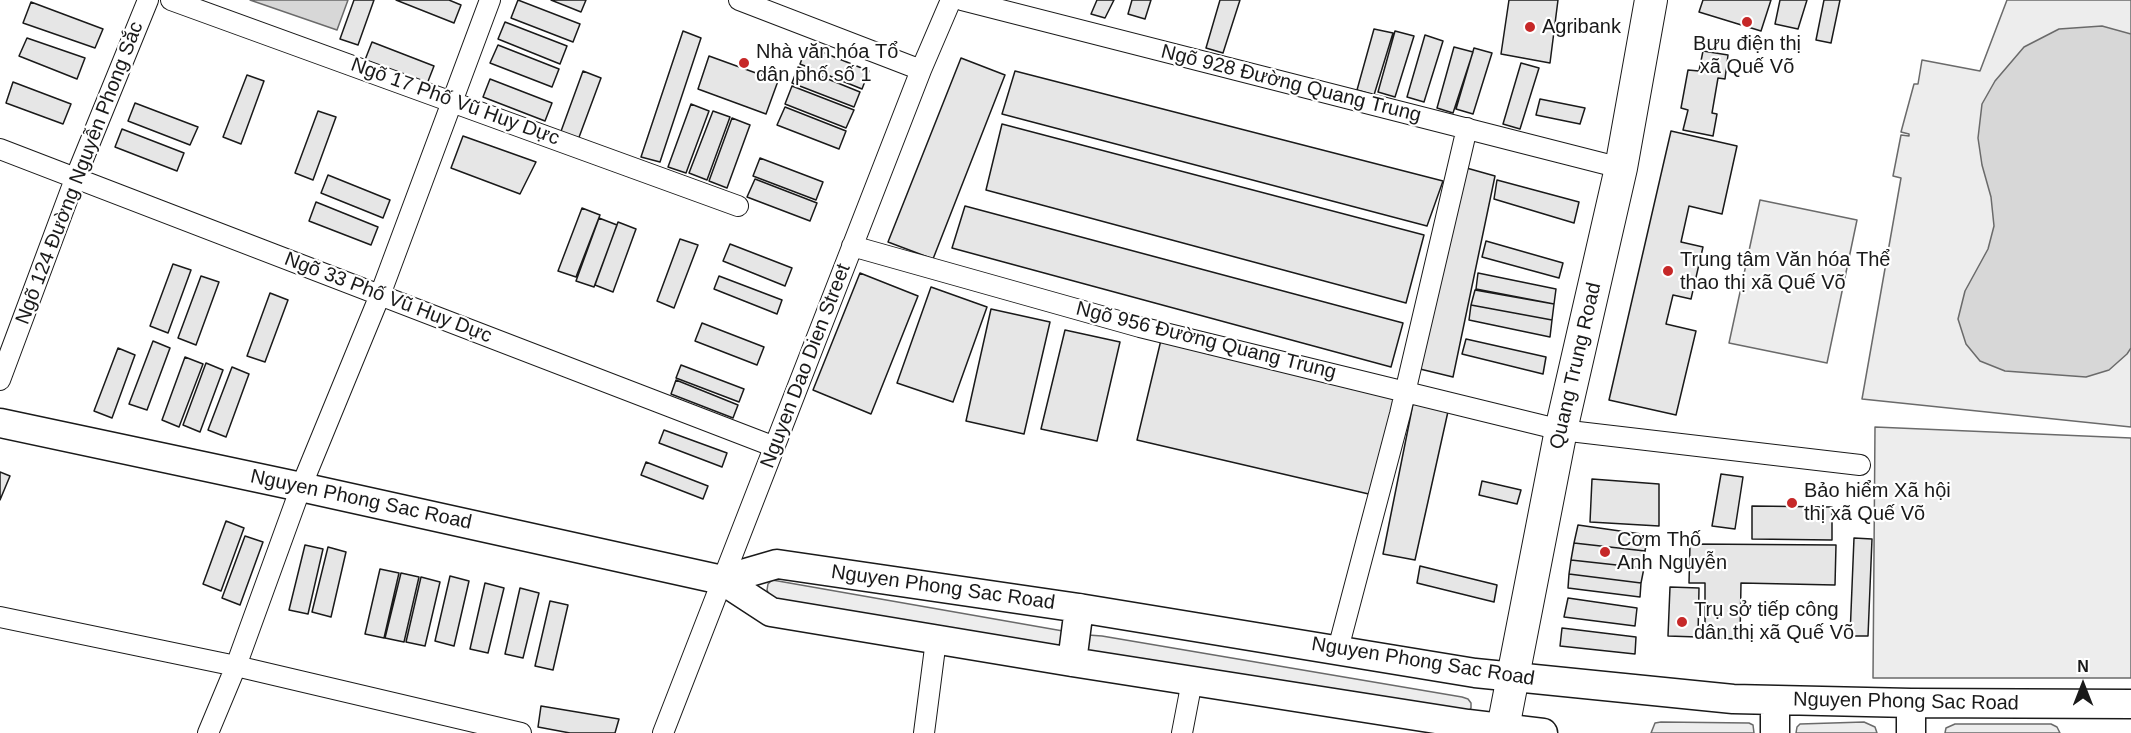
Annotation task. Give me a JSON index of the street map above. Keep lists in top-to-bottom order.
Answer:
{
  "streets": {
    "main road": ["Quang Trung Road", "Nguyen Phong Sac Road"],
    "street": [
      "Ngõ 928 Đường Quang Trung",
      "Ngõ 17 Phố Vũ Huy Dực",
      "Ngõ 124 Đường Nguyễn Phong Sắc",
      "Ngõ 33 Phố Vũ Huy Dực",
      "Ngõ 956 Đường Quang Trung",
      "Nguyen Dao Dien Street"
    ]
  },
  "crossings": [
    ["Ngõ 928 Đường Quang Trung", "Quang Trung Road"],
    ["Ngõ 124 Đường Nguyễn Phong Sắc", "Ngõ 33 Phố Vũ Huy Dực"],
    ["Ngõ 33 Phố Vũ Huy Dực", "Nguyen Dao Dien Street"],
    ["Ngõ 956 Đường Quang Trung", "Nguyen Dao Dien Street"],
    ["Ngõ 956 Đường Quang Trung", "Quang Trung Road"],
    ["Nguyen Dao Dien Street", "Nguyen Phong Sac Road"],
    ["Quang Trung Road", "Nguyen Phong Sac Road"]
  ],
  "places": [
    "Bưu điện thị xã Quế Võ",
    "Agribank",
    "Nhà văn hóa Tổ dân phố số 1",
    "Trung tâm Văn hóa Thể thao thị xã Quế Võ",
    "Bảo hiểm Xã hội thị xã Quế Võ",
    "Cơm Thố Anh Nguyễn",
    "Trụ sở tiếp công dân thị xã Quế Võ"
  ],
  "north": "top"
}
